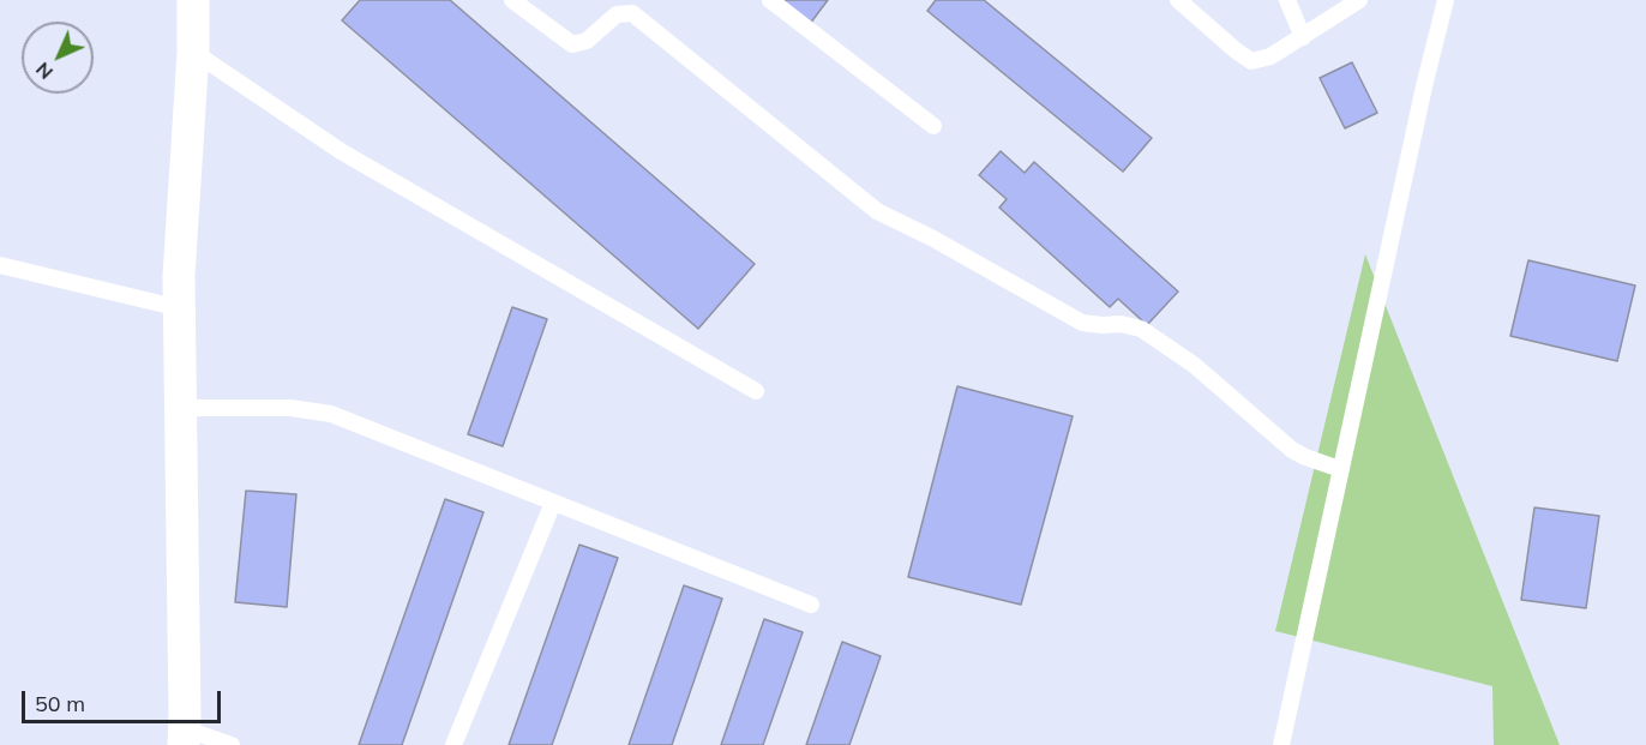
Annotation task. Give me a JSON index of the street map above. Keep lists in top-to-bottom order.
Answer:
{
  "scale_bar": "50 m",
  "north": "bottom left"
}
